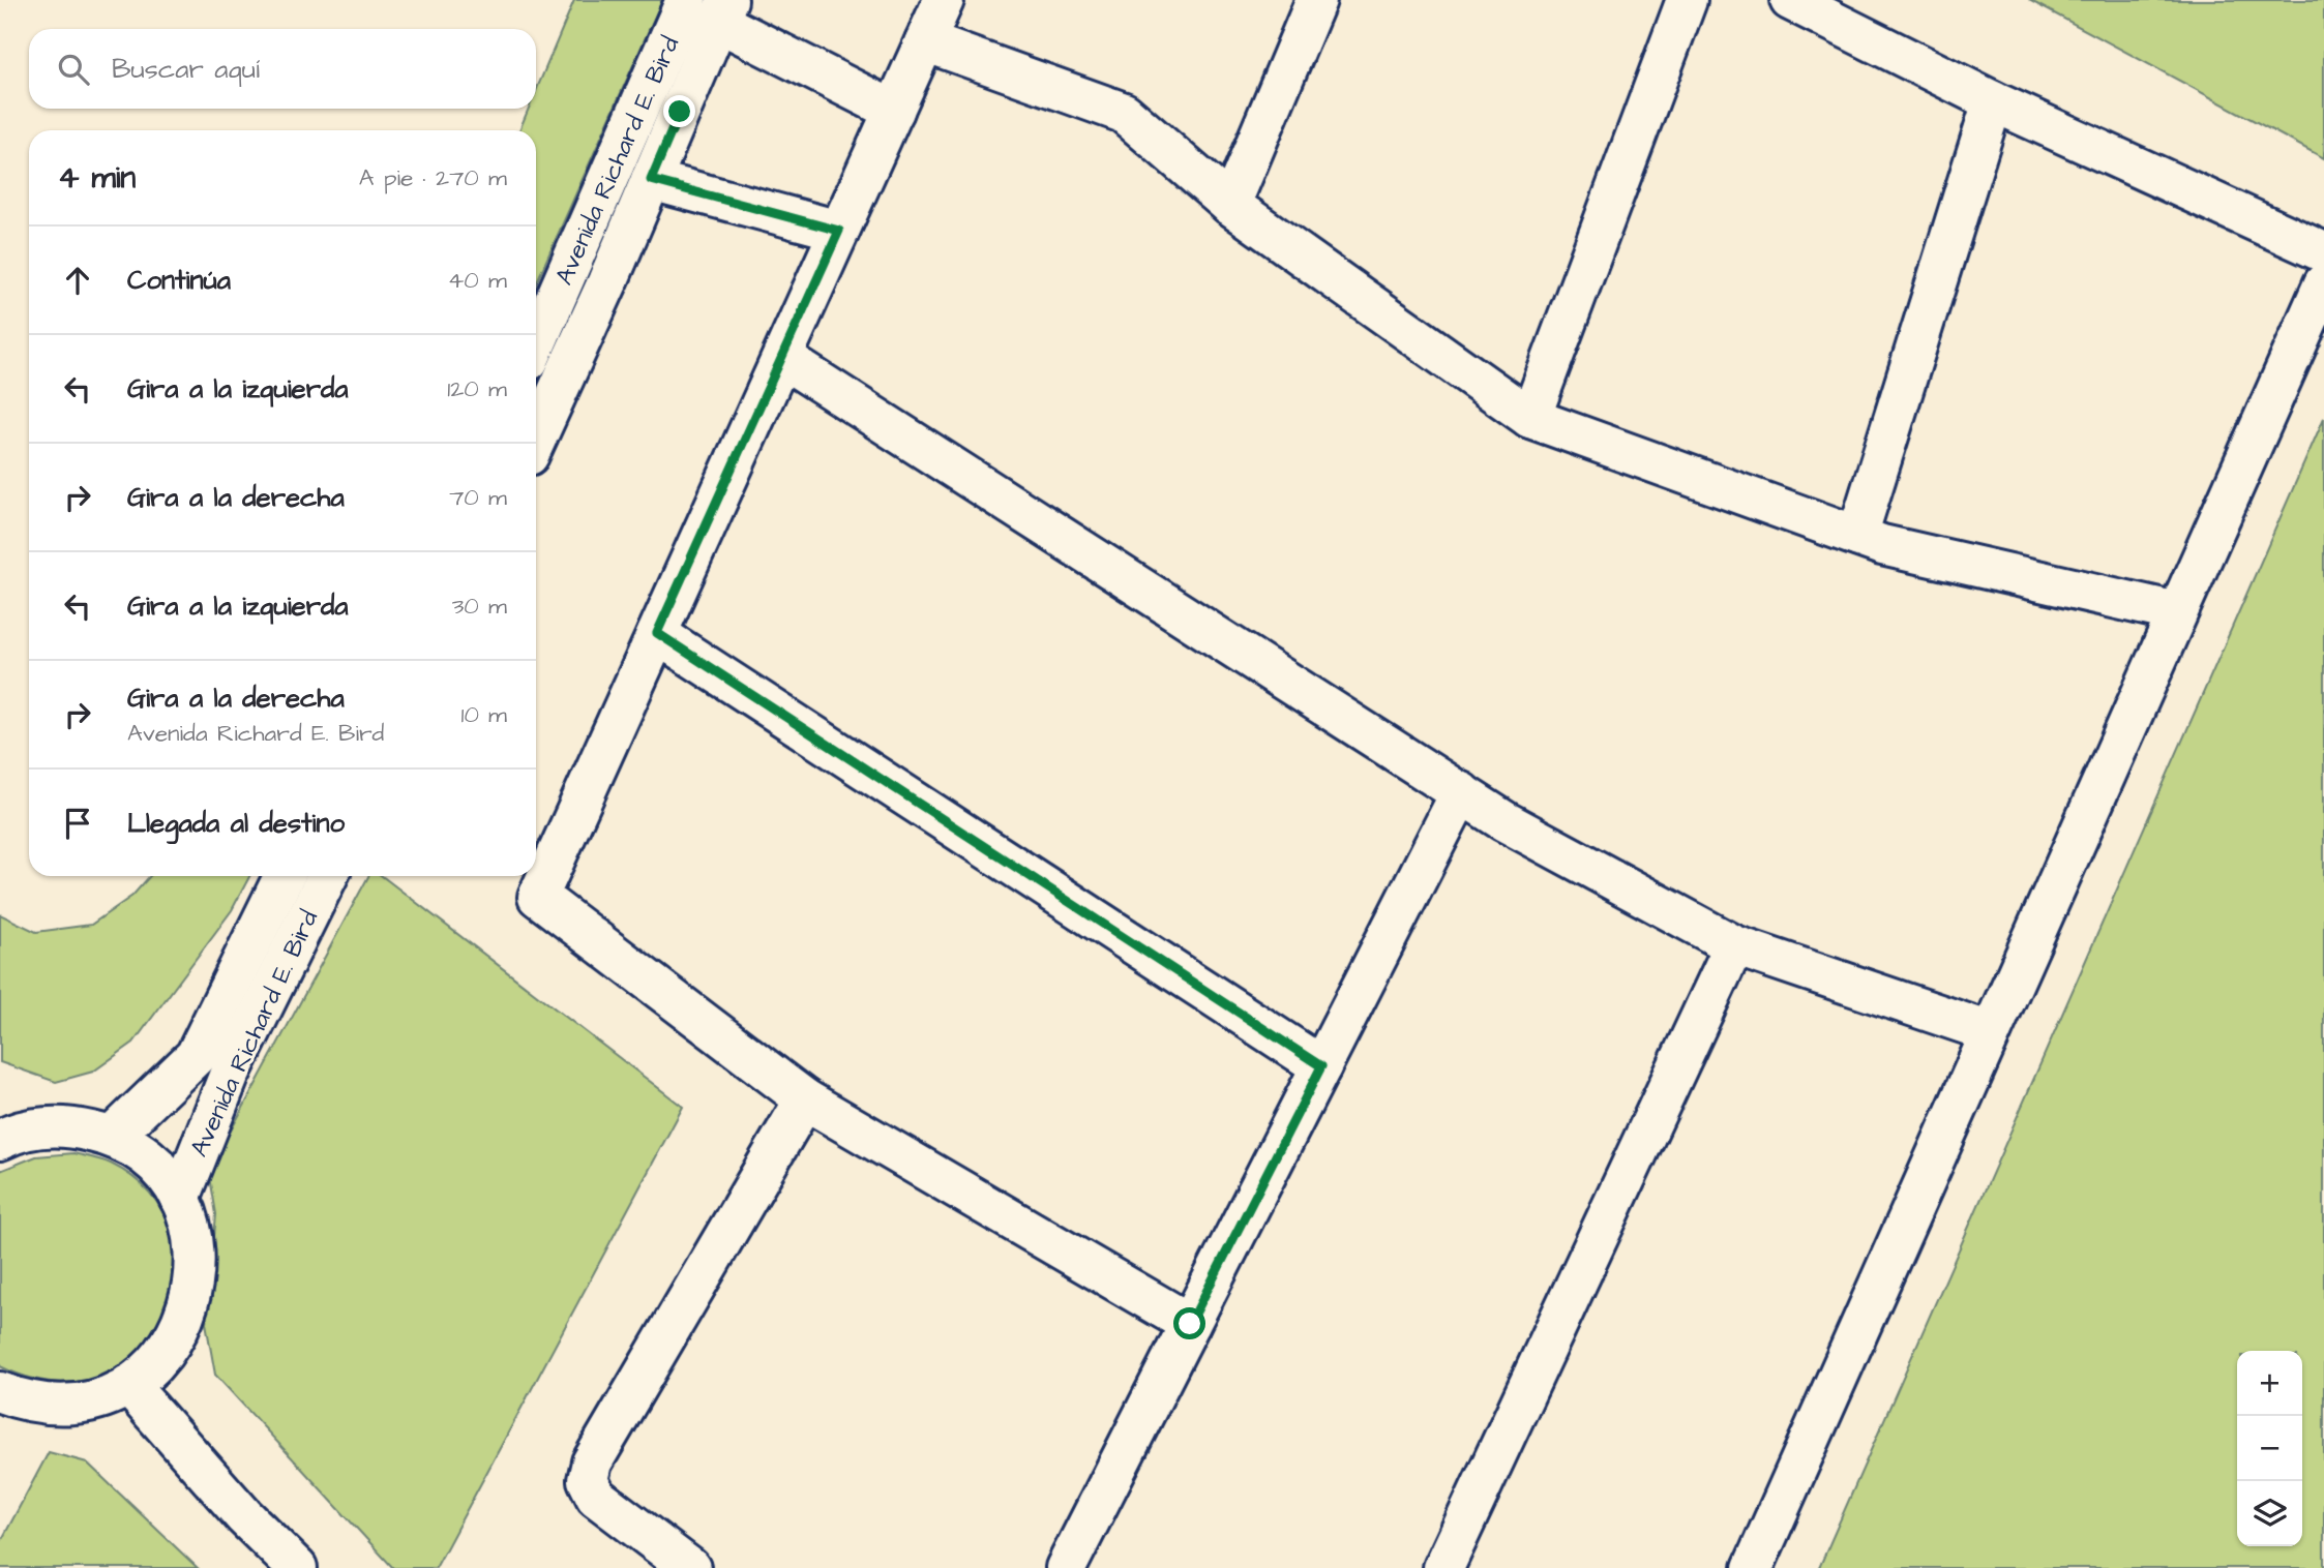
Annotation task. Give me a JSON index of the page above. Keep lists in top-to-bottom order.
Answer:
{
  "streets": {
    "street": ["Avenida Richard E. Bird"]
  },
  "page": {
    "search": "Buscar aquí",
    "heading": ["4 min", "A pie · 270 m"],
    "list": [
      ["Continúa", "40 m"],
      ["Gira a la izquierda", "120 m"],
      ["Gira a la derecha", "70 m"],
      ["Gira a la izquierda", "30 m"],
      ["Gira a la derecha", "Avenida Richard E. Bird", "10 m"],
      "Llegada al destino"
    ],
    "map_buttons": ["+", "−"]
  }
}
